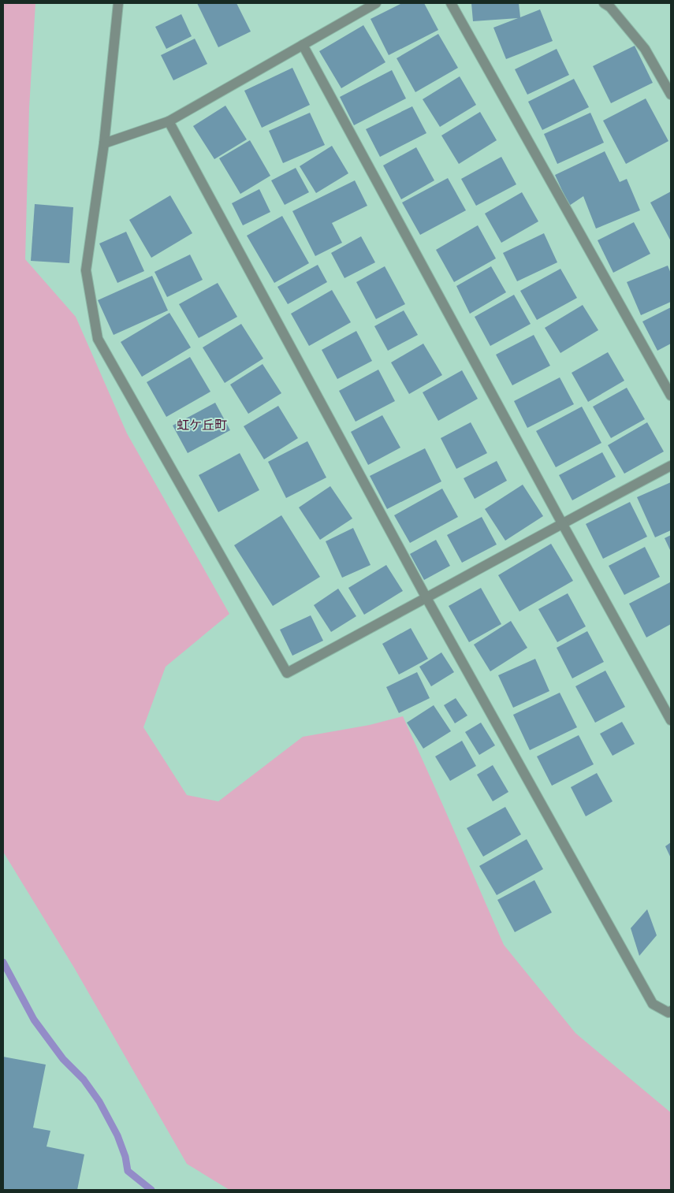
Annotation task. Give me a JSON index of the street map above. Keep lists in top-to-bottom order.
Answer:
{
  "districts": ["虹ケ丘町"]
}
